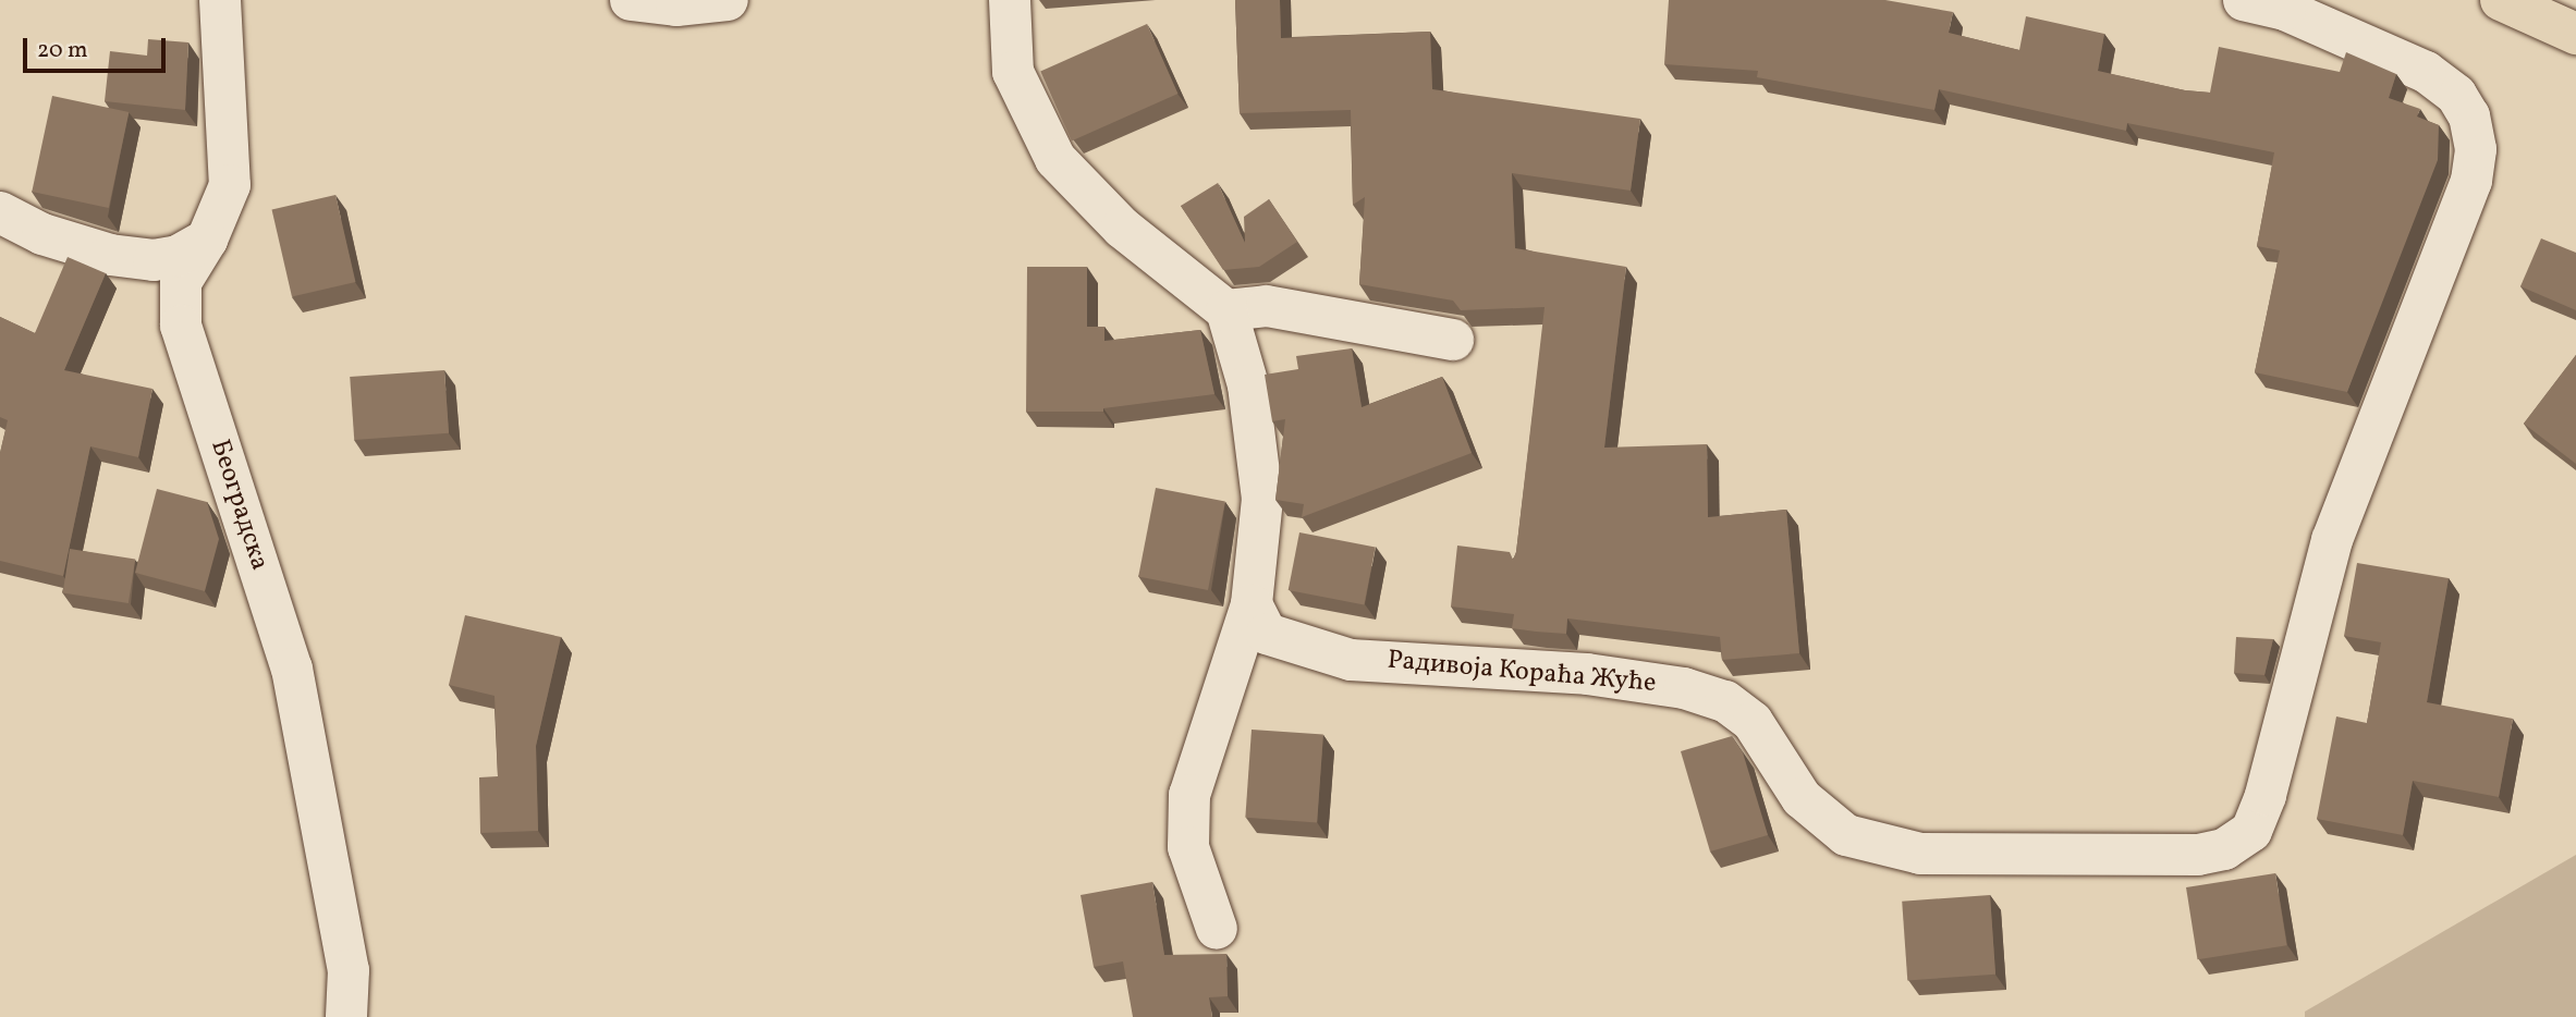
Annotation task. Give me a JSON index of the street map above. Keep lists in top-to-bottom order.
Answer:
{
  "streets": {
    "street": ["Београдска", "Радивоја Кораћа Жуће"]
  },
  "scale_bar": "20 m"
}
